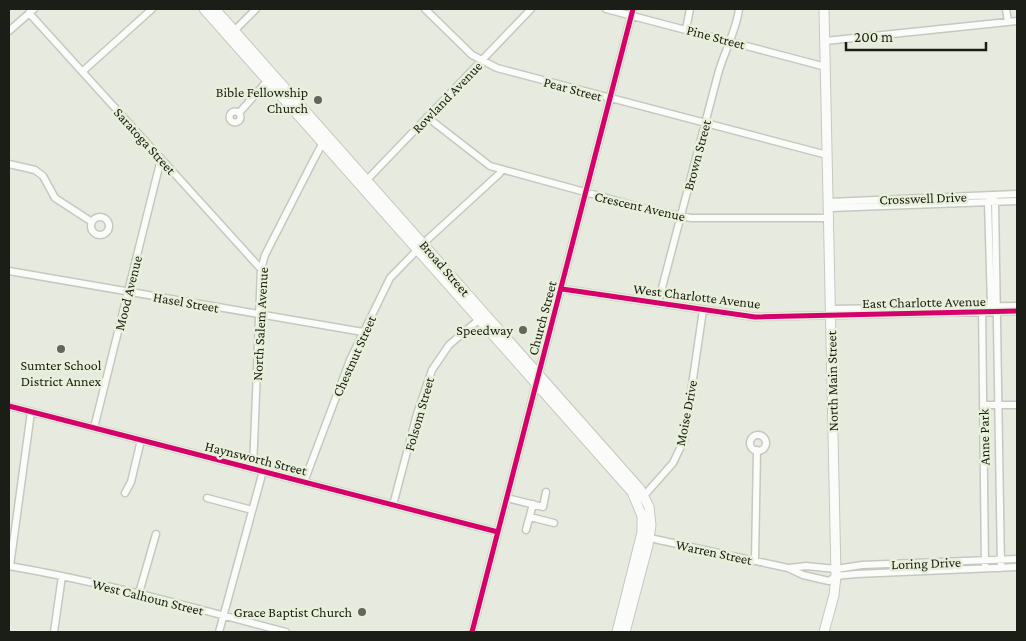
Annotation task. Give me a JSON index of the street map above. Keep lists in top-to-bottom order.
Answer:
{
  "streets": {
    "main road": ["Broad Street", "North Main Street"],
    "street": [
      "Pine Street",
      "Pear Street",
      "Rowland Avenue",
      "Saratoga Street",
      "Brown Street",
      "Crosswell Drive",
      "Crescent Avenue",
      "Mood Avenue",
      "West Charlotte Avenue",
      "Hasel Street",
      "East Charlotte Avenue",
      "Church Street",
      "North Salem Avenue",
      "Chestnut Street",
      "Moise Drive",
      "Folsom Street",
      "Anne Park",
      "Haynsworth Street",
      "Warren Street",
      "Loring Drive",
      "West Calhoun Street"
    ]
  },
  "crossings": [
    ["Pine Street", "Brown Street"],
    ["Pine Street", "Church Street"],
    ["Pine Street", "North Main Street"],
    ["Pear Street", "Rowland Avenue"],
    ["Pear Street", "Brown Street"],
    ["Pear Street", "Church Street"],
    ["Pear Street", "North Main Street"],
    ["Rowland Avenue", "Crescent Avenue"],
    ["Rowland Avenue", "Broad Street"],
    ["Saratoga Street", "Mood Avenue"],
    ["Saratoga Street", "North Salem Avenue"],
    ["Brown Street", "Crescent Avenue"],
    ["Brown Street", "West Charlotte Avenue"],
    ["Crosswell Drive", "North Main Street"],
    ["Crosswell Drive", "Anne Park"],
    ["Crescent Avenue", "Church Street"],
    ["Crescent Avenue", "North Main Street"],
    ["Broad Street", "Church Street"],
    ["Broad Street", "North Salem Avenue"],
    ["Broad Street", "Chestnut Street"],
    ["Broad Street", "Moise Drive"],
    ["Broad Street", "Folsom Street"],
    ["Broad Street", "Warren Street"],
    ["Mood Avenue", "Hasel Street"],
    ["Mood Avenue", "Haynsworth Street"],
    ["West Charlotte Avenue", "East Charlotte Avenue"],
    ["West Charlotte Avenue", "Church Street"],
    ["West Charlotte Avenue", "North Main Street"],
    ["West Charlotte Avenue", "Moise Drive"],
    ["Hasel Street", "North Salem Avenue"],
    ["Hasel Street", "Chestnut Street"],
    ["East Charlotte Avenue", "North Main Street"],
    ["East Charlotte Avenue", "Anne Park"],
    ["Church Street", "Haynsworth Street"],
    ["North Salem Avenue", "Haynsworth Street"],
    ["Chestnut Street", "Haynsworth Street"],
    ["North Main Street", "Warren Street"],
    ["North Main Street", "Loring Drive"],
    ["Folsom Street", "Haynsworth Street"],
    ["Anne Park", "Loring Drive"],
    ["Warren Street", "Loring Drive"]
  ],
  "places": [
    "Bible Fellowship Church",
    "Speedway",
    "Sumter School District Annex",
    "Grace Baptist Church"
  ],
  "scale_bar": "200 m"
}
